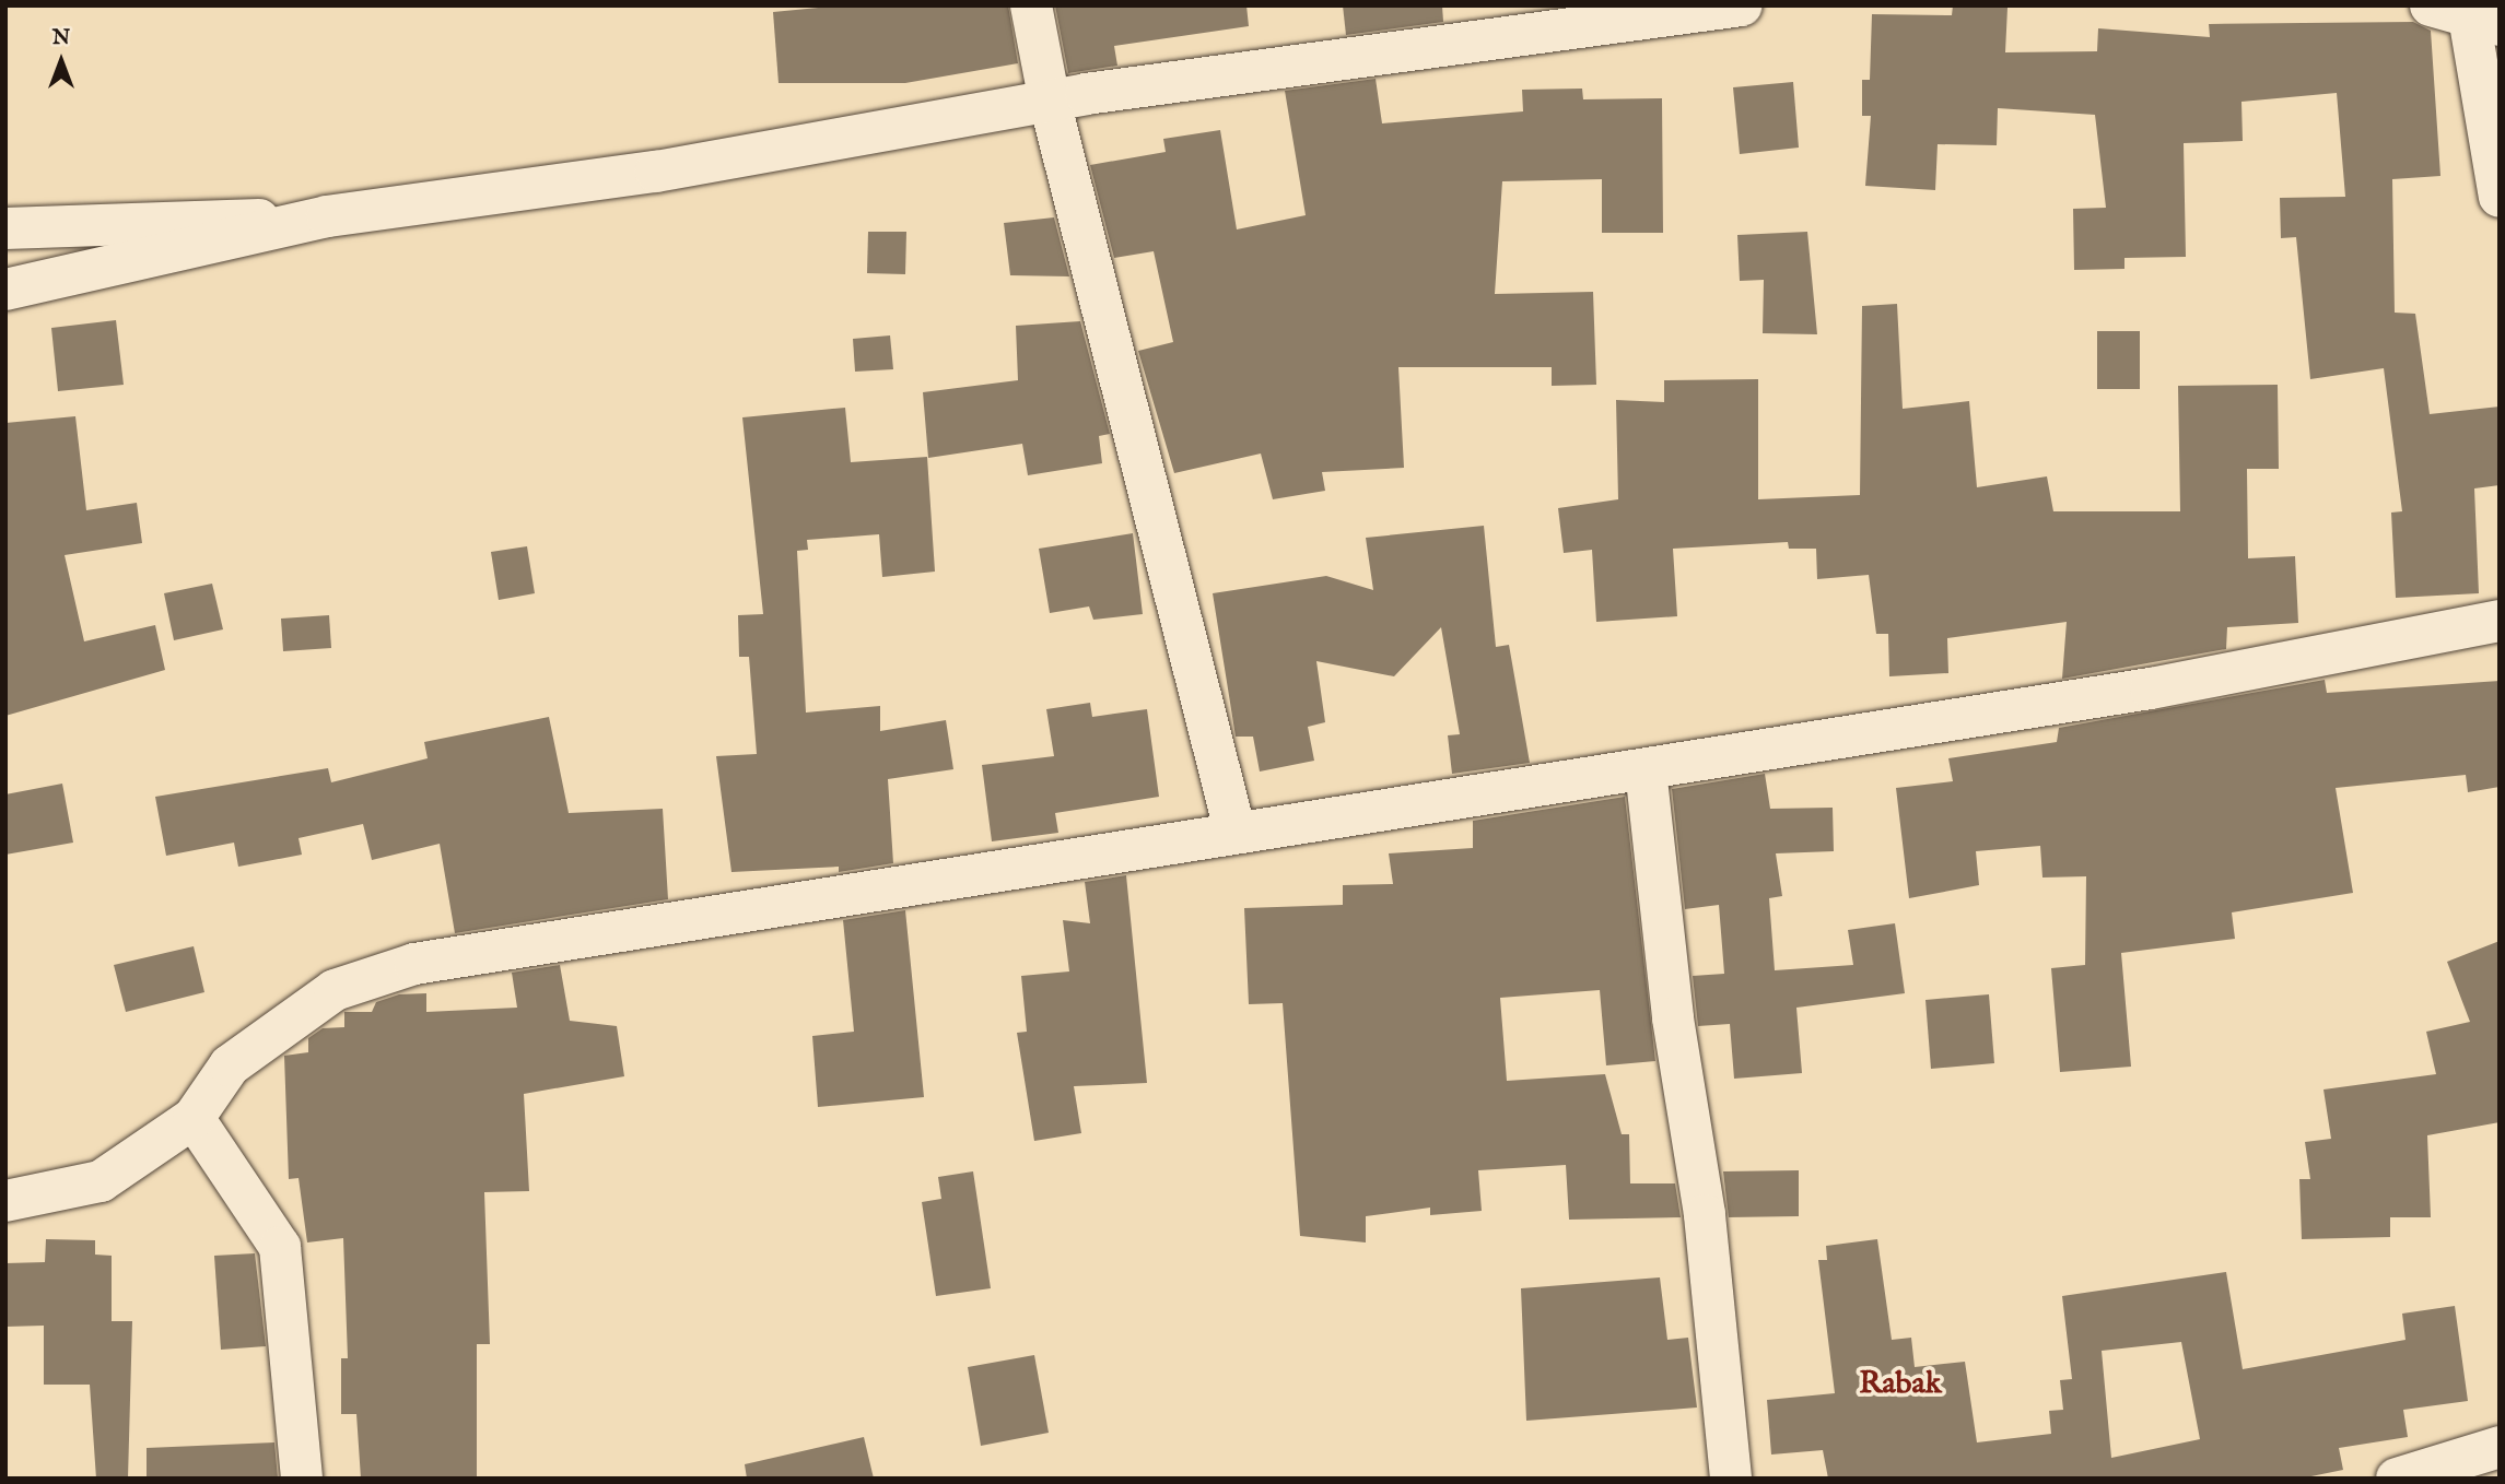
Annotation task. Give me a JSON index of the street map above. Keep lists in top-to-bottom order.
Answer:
{
  "districts": ["Rabak"],
  "north": "top"
}
